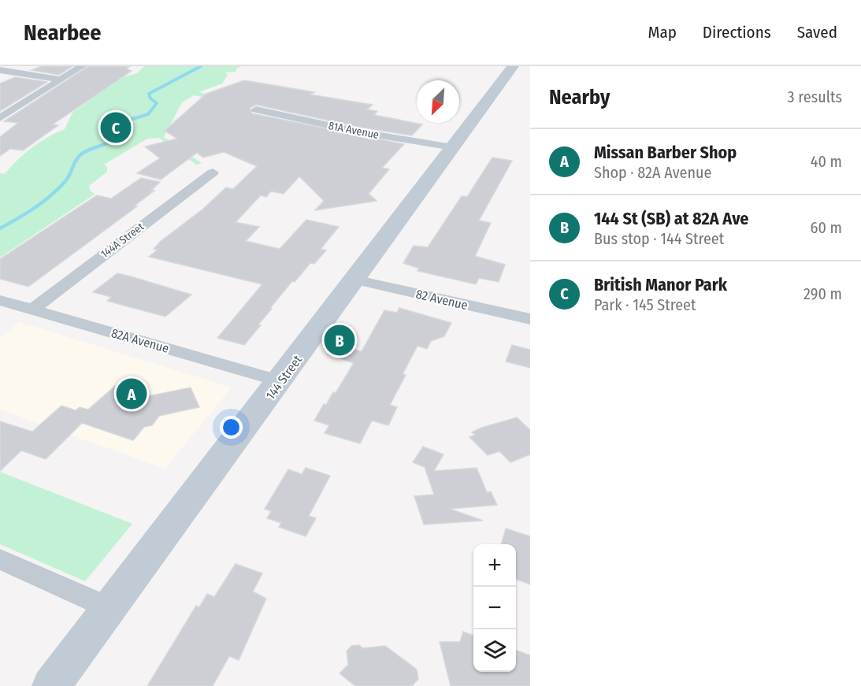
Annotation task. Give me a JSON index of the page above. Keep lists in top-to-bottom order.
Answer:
{
  "streets": {
    "main road": ["144 Street"],
    "street": [
      "81A Avenue",
      "144A Street",
      "82 Avenue",
      "82A Avenue"
    ]
  },
  "crossings": [
    ["81A Avenue", "144 Street"],
    ["144A Street", "82A Avenue"],
    ["82 Avenue", "144 Street"],
    ["82A Avenue", "144 Street"]
  ],
  "north": "bottom left",
  "page": {
    "header": "Nearbee",
    "nav": ["Map", "Directions", "Saved"],
    "heading": ["Nearby", "3 results"],
    "pins": ["C", "B", "A"],
    "list": [
      {
        "mark": "A",
        "name": "Missan Barber Shop",
        "note": "Shop · 82A Avenue",
        "value": "40 m"
      },
      {
        "mark": "B",
        "name": "144 St (SB) at 82A Ave",
        "note": "Bus stop · 144 Street",
        "value": "60 m"
      },
      {
        "mark": "C",
        "name": "British Manor Park",
        "note": "Park · 145 Street",
        "value": "290 m"
      }
    ],
    "map_buttons": ["+", "−"]
  }
}
